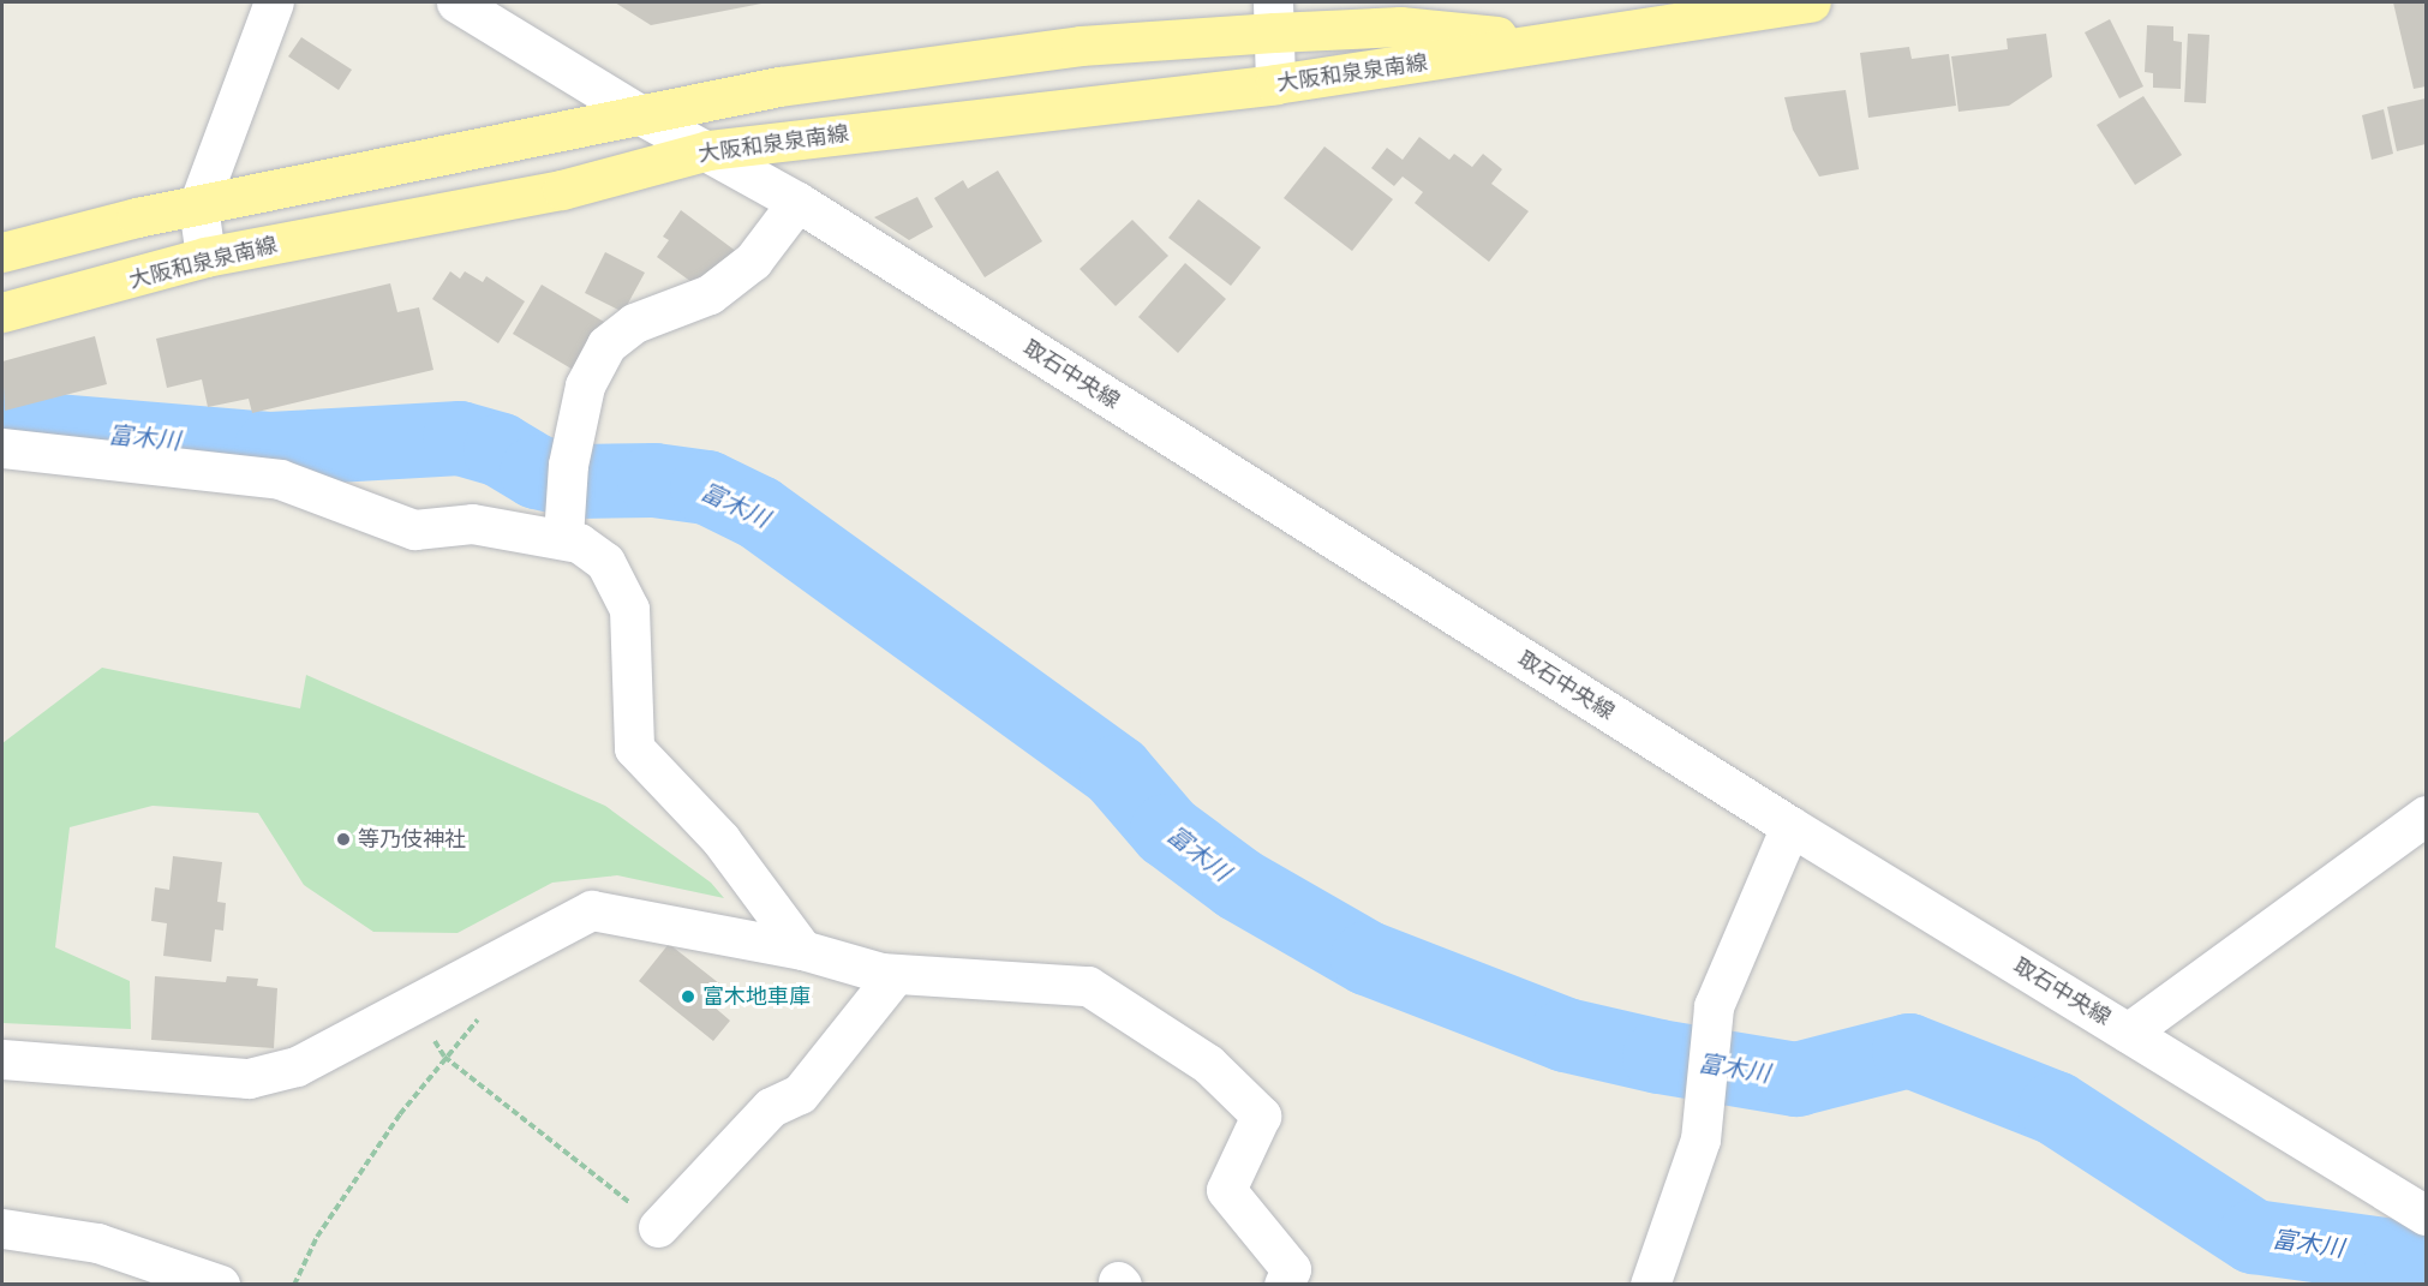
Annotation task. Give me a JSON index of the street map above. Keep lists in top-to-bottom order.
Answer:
{
  "streets": {
    "main road": ["大阪和泉泉南線"],
    "street": ["取石中央線"]
  },
  "crossings": [
    ["大阪和泉泉南線", "取石中央線"]
  ],
  "water": ["富木川"],
  "places": ["等乃伎神社", "富木地車庫"]
}
